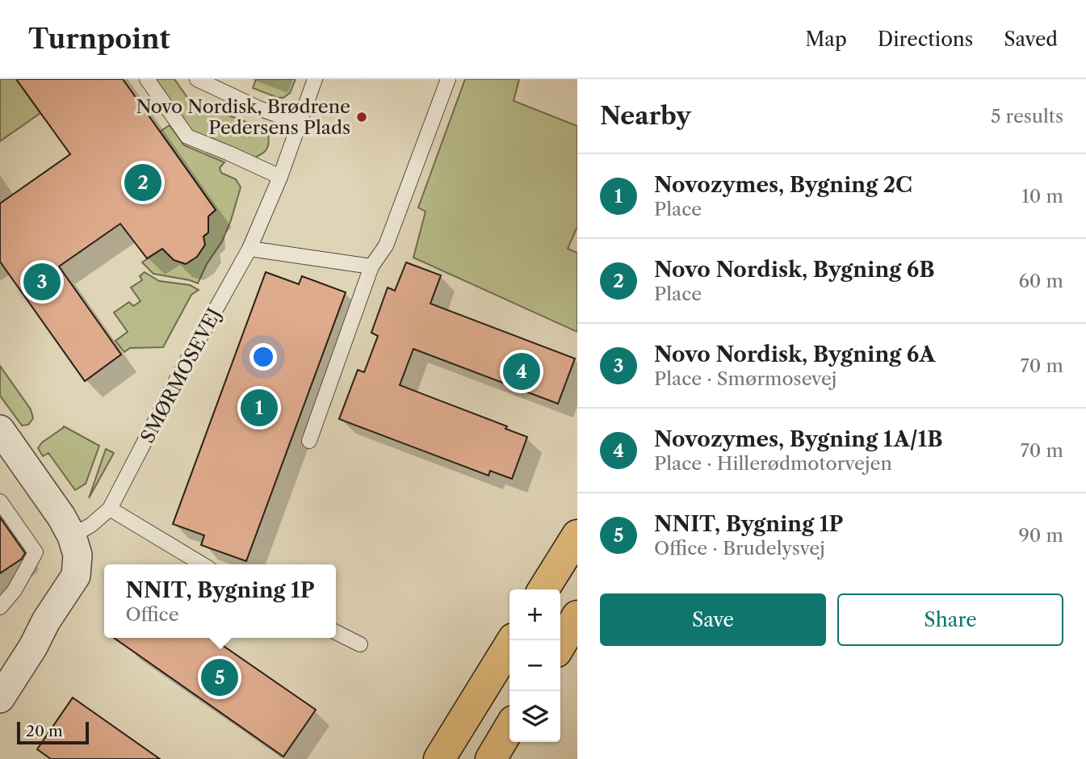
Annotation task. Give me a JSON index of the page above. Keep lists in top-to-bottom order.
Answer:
{
  "streets": {
    "lane": ["SMØRMOSEVEJ"]
  },
  "places": ["Novo Nordisk, Brødrene Pedersens Plads"],
  "scale_bar": "20 m",
  "page": {
    "header": "Turnpoint",
    "nav": ["Map", "Directions", "Saved"],
    "heading": ["Nearby", "5 results"],
    "list": [
      {
        "mark": "1",
        "name": "Novozymes, Bygning 2C",
        "note": "Place",
        "value": "10 m"
      },
      {
        "mark": "2",
        "name": "Novo Nordisk, Bygning 6B",
        "note": "Place",
        "value": "60 m"
      },
      {
        "mark": "3",
        "name": "Novo Nordisk, Bygning 6A",
        "note": "Place · Smørmosevej",
        "value": "70 m"
      },
      {
        "mark": "4",
        "name": "Novozymes, Bygning 1A/1B",
        "note": "Place · Hillerødmotorvejen",
        "value": "70 m"
      },
      {
        "mark": "5",
        "name": "NNIT, Bygning 1P",
        "note": "Office · Brudelysvej",
        "value": "90 m"
      }
    ],
    "pins": [
      "2",
      "3",
      "4",
      "1",
      "5"
    ],
    "popup": ["NNIT, Bygning 1P", "Office"],
    "buttons": ["Save", "Share"],
    "map_buttons": ["+", "−"],
    "scale": "20 m"
  }
}
